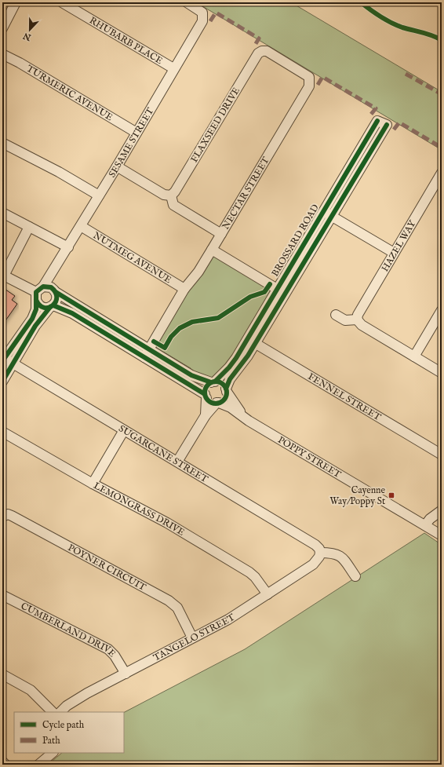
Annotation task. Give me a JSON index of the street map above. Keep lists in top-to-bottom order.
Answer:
{
  "streets": {
    "street": [
      "RHUBARB PLACE",
      "TURMERIC AVENUE",
      "FLAXSEED DRIVE",
      "SESAME STREET",
      "NECTAR STREET",
      "BROSSARD ROAD",
      "HAZEL WAY",
      "NUTMEG AVENUE",
      "FENNEL STREET",
      "SUGARCANE STREET",
      "POPPY STREET",
      "LEMONGRASS DRIVE",
      "POYNER CIRCUIT",
      "CUMBERLAND DRIVE",
      "TANGELO STREET"
    ]
  },
  "crossings": [
    ["RHUBARB PLACE", "SESAME STREET"],
    ["TURMERIC AVENUE", "SESAME STREET"],
    ["FLAXSEED DRIVE", "NECTAR STREET"],
    ["SESAME STREET", "NUTMEG AVENUE"],
    ["NECTAR STREET", "NUTMEG AVENUE"],
    ["BROSSARD ROAD", "FENNEL STREET"],
    ["BROSSARD ROAD", "POPPY STREET"],
    ["SUGARCANE STREET", "TANGELO STREET"],
    ["LEMONGRASS DRIVE", "TANGELO STREET"],
    ["POYNER CIRCUIT", "TANGELO STREET"],
    ["CUMBERLAND DRIVE", "TANGELO STREET"]
  ],
  "places": {
    "transit": ["Cayenne Way/Poppy St"]
  },
  "legend": ["Cycle path", "Path"],
  "north": "bottom"
}
